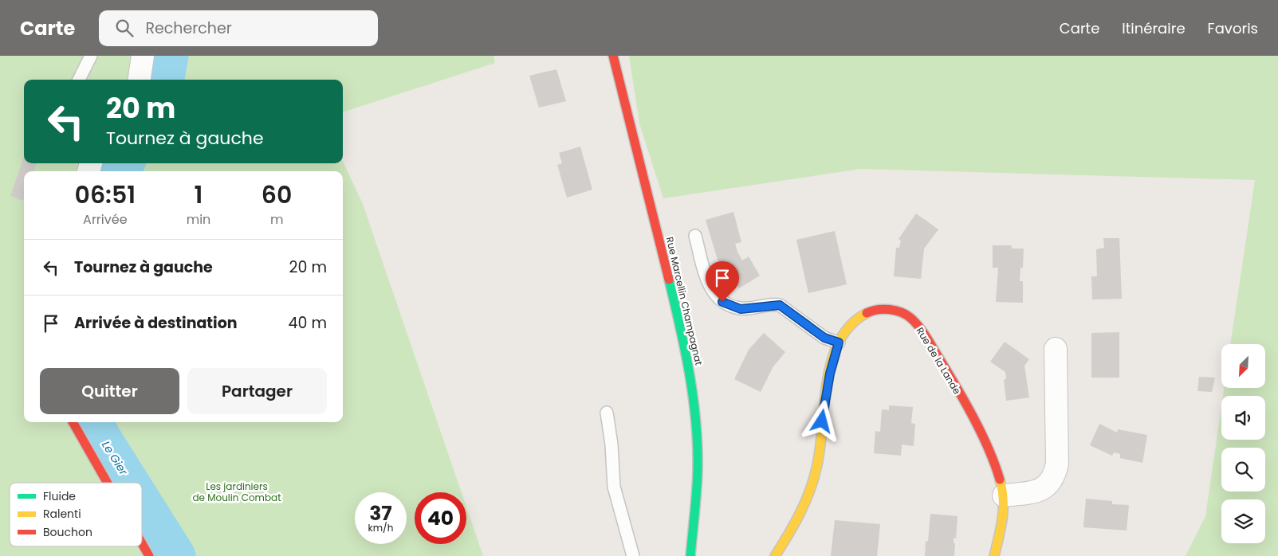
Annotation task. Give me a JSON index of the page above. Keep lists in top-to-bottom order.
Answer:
{
  "streets": {
    "street": ["Rue Marcellin Champagnat", "Rue de la Lande"]
  },
  "water": ["Le Gier"],
  "parks": ["Les jardiniers de Moulin Combat"],
  "legend": ["Fluide", "Ralenti", "Bouchon"],
  "north": "bottom left",
  "page": {
    "header": "Carte",
    "search": "Rechercher",
    "nav": ["Carte", "Itinéraire", "Favoris"],
    "turn": ["20 m", "Tournez à gauche"],
    "eta": [
      "06:51",
      "Arrivée",
      "1",
      "min",
      "60",
      "m"
    ],
    "list": [
      {
        "name": "Tournez à gauche",
        "value": "20 m"
      },
      {
        "name": "Arrivée à destination",
        "value": "40 m"
      }
    ],
    "buttons": ["Quitter", "Partager"],
    "speed": "37 km/h",
    "limit": "40"
  }
}
